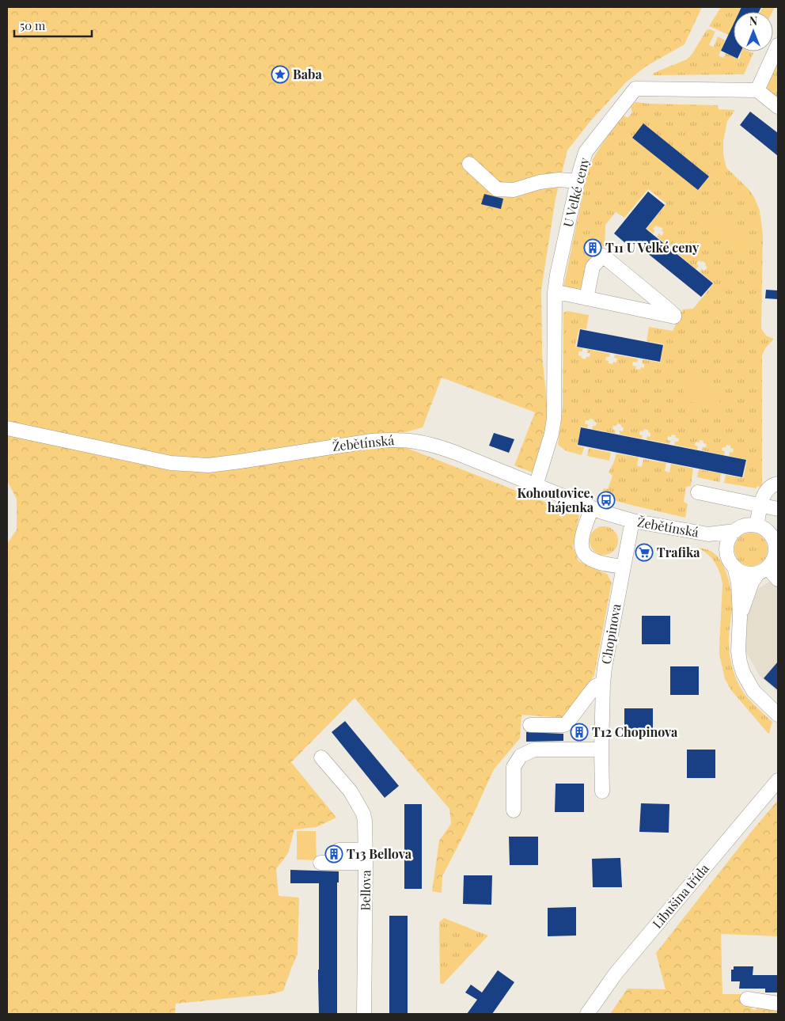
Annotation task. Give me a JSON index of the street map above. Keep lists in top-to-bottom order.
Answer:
{
  "streets": {
    "street": [
      "U Velké ceny",
      "Žebětínská",
      "Chopinova",
      "Bellova",
      "Libušina třída"
    ]
  },
  "crossings": [
    ["U Velké ceny", "Žebětínská"],
    ["Žebětínská", "Chopinova"]
  ],
  "places": {
    "place": ["Baba"],
    "building": ["T11 U Velké ceny", "T12 Chopinova", "T13 Bellova"],
    "bus stop": ["Kohoutovice, hájenka"],
    "supermarket": ["Trafika"]
  },
  "scale_bar": "50 m",
  "north": "top"
}
